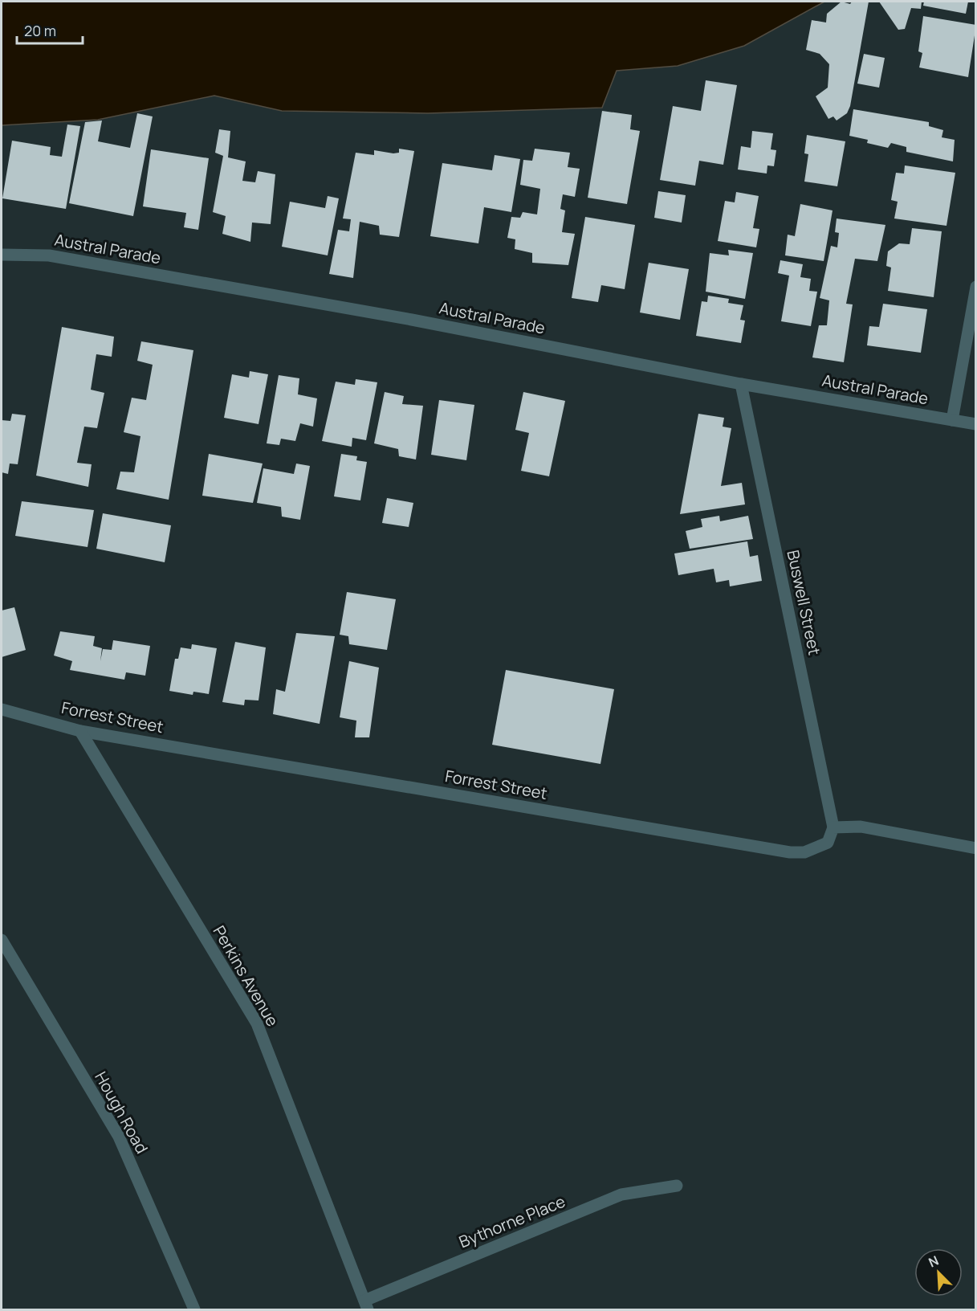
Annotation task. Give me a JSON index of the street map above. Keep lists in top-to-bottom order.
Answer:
{
  "streets": {
    "street": [
      "Austral Parade",
      "Buswell Street",
      "Forrest Street",
      "Perkins Avenue",
      "Hough Road",
      "Bythorne Place"
    ]
  },
  "crossings": [
    ["Austral Parade", "Buswell Street"],
    ["Buswell Street", "Forrest Street"],
    ["Forrest Street", "Perkins Avenue"],
    ["Perkins Avenue", "Bythorne Place"]
  ],
  "scale_bar": "20 m",
  "north": "top left"
}
